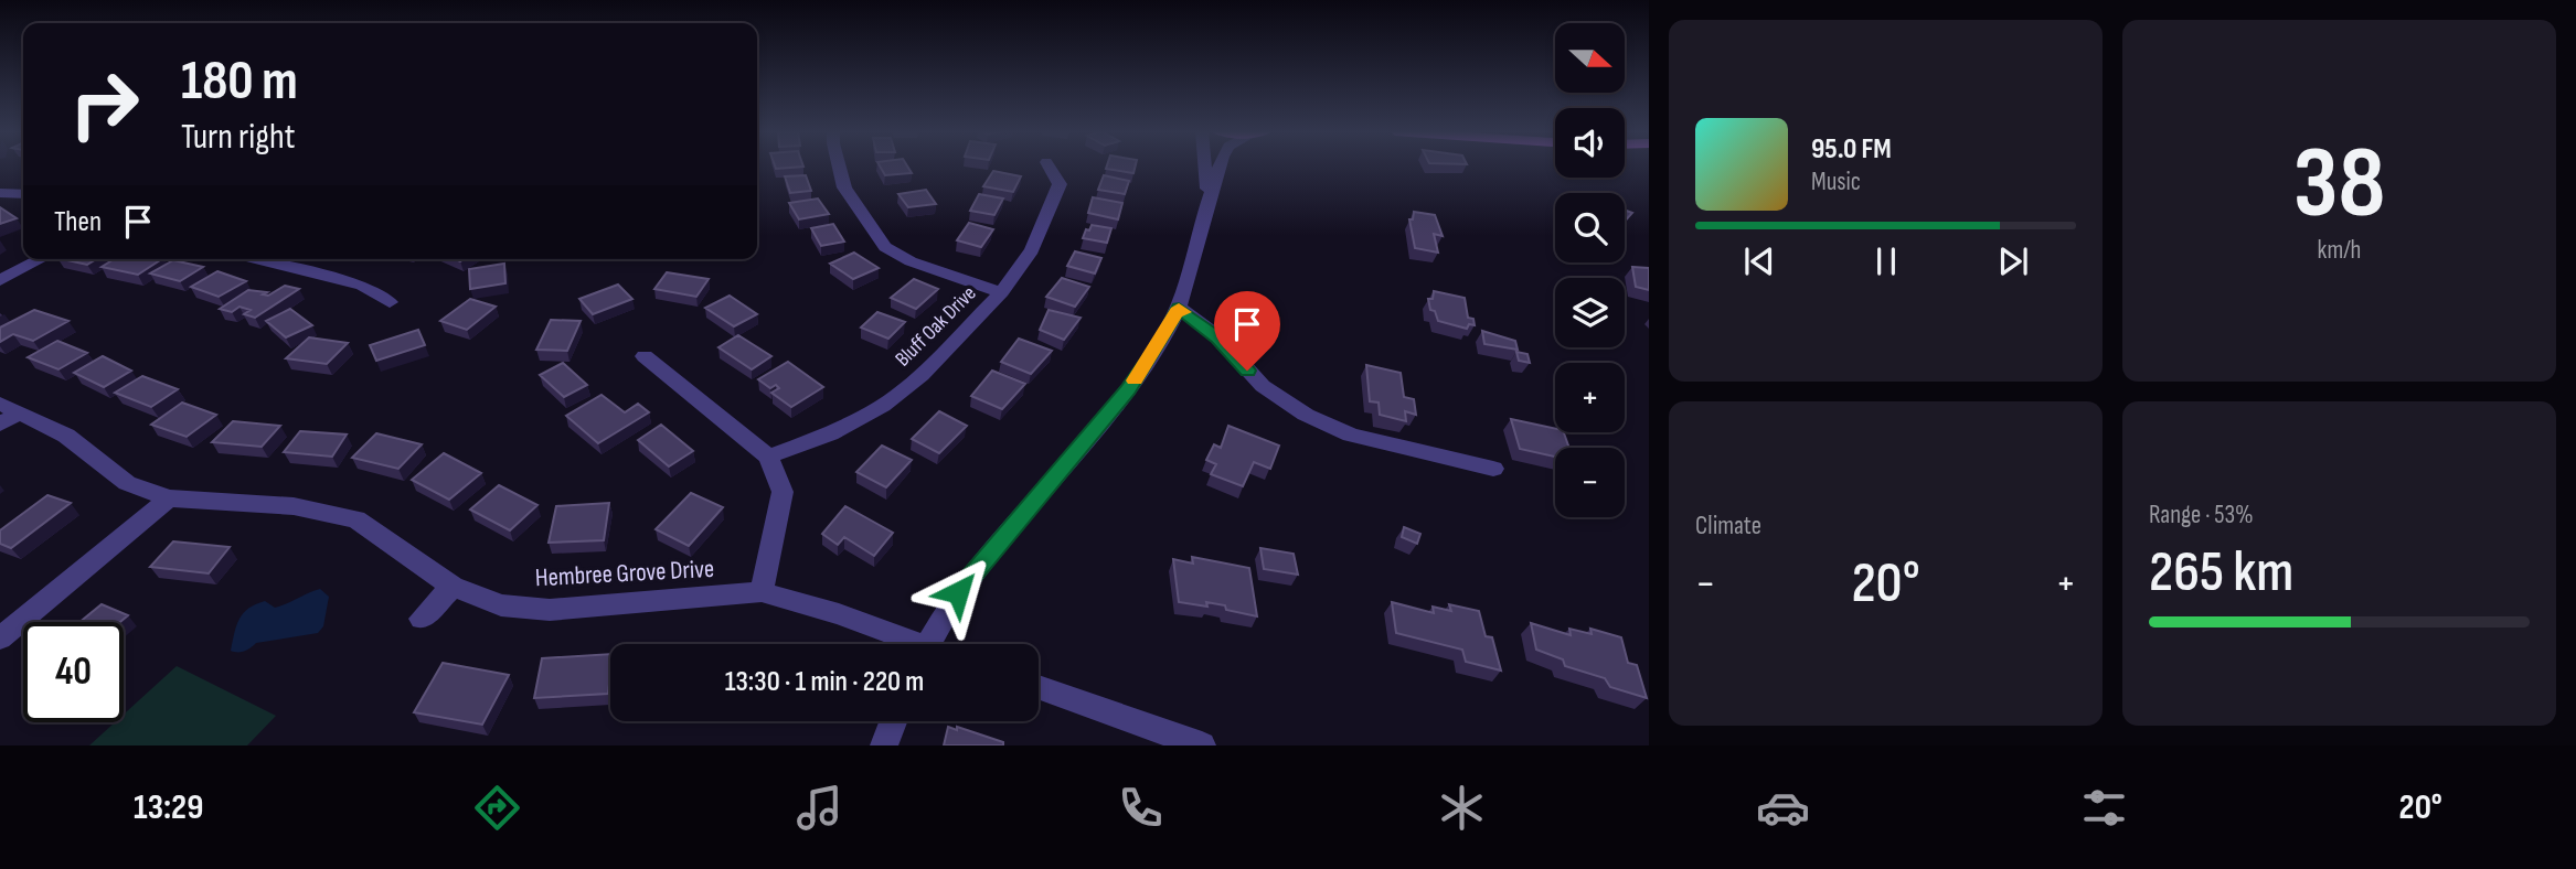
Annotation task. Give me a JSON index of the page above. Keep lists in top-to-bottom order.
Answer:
{
  "streets": {
    "street": ["Bluff Oak Drive", "Hembree Grove Drive"]
  },
  "north": "right",
  "page": {
    "tile": [
      ["38", "km/h"],
      "Climate",
      ["Range · 53%", "265 km"]
    ],
    "map_buttons": ["+", "−"],
    "turn": ["180 m", "Turn right"],
    "song": ["95.0 FM", "Music"],
    "then": "Then",
    "heat": ["−", "20°", "+"],
    "limit": "40",
    "trip": "13:30 · 1 min · 220 m",
    "tabs": ["13:29", "20°"]
  }
}
